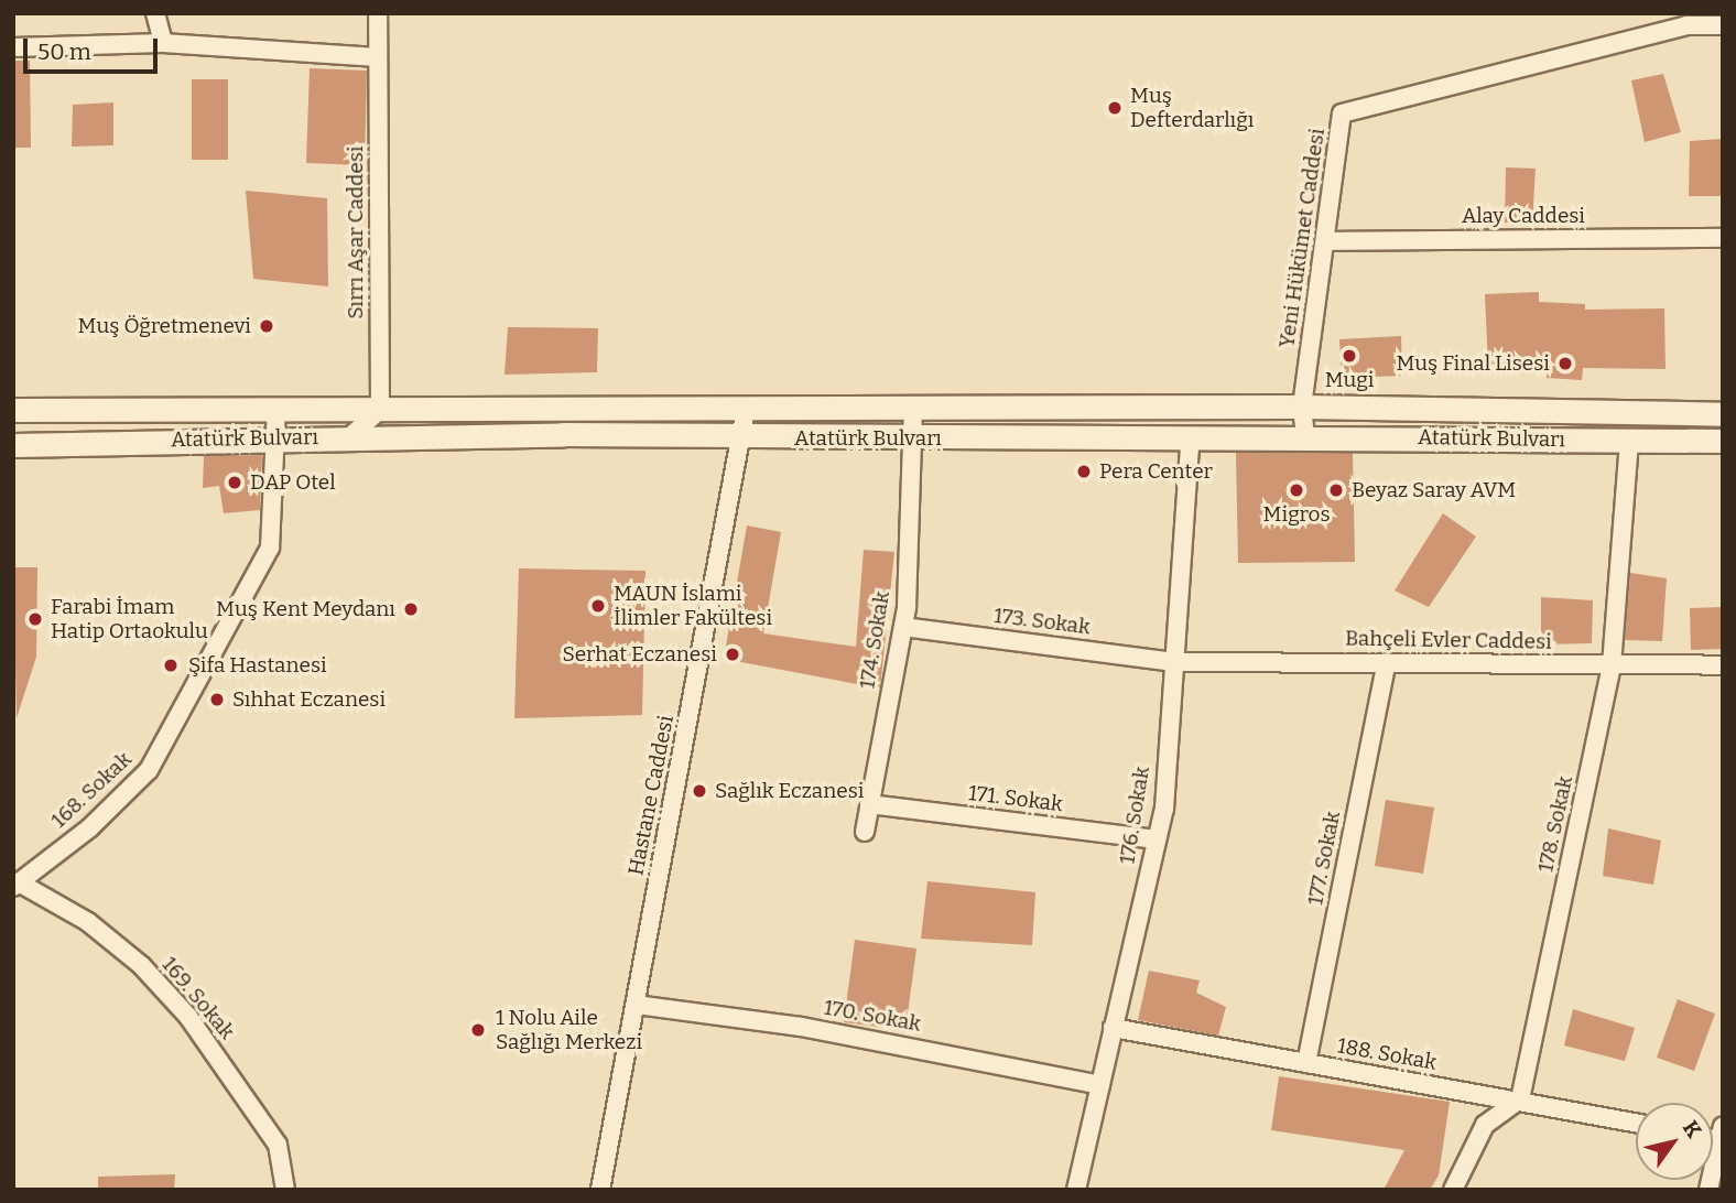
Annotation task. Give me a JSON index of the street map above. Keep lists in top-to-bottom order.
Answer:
{
  "streets": {
    "main road": ["Atatürk Bulvarı"],
    "street": [
      "Alay Caddesi",
      "Sırrı Aşar Caddesi",
      "Yeni Hükümet Caddesi",
      "173. Sokak",
      "174. Sokak",
      "Bahçeli Evler Caddesi",
      "168. Sokak",
      "Hastane Caddesi",
      "171. Sokak",
      "176. Sokak",
      "178. Sokak",
      "177. Sokak",
      "169. Sokak",
      "170. Sokak",
      "188. Sokak"
    ]
  },
  "crossings": [
    ["Alay Caddesi", "Yeni Hükümet Caddesi"],
    ["Sırrı Aşar Caddesi", "Atatürk Bulvarı"],
    ["Yeni Hükümet Caddesi", "Atatürk Bulvarı"],
    ["Atatürk Bulvarı", "174. Sokak"],
    ["Atatürk Bulvarı", "168. Sokak"],
    ["Atatürk Bulvarı", "Hastane Caddesi"],
    ["Atatürk Bulvarı", "176. Sokak"],
    ["Atatürk Bulvarı", "178. Sokak"],
    ["173. Sokak", "174. Sokak"],
    ["173. Sokak", "Bahçeli Evler Caddesi"],
    ["173. Sokak", "176. Sokak"],
    ["174. Sokak", "171. Sokak"],
    ["Bahçeli Evler Caddesi", "176. Sokak"],
    ["Bahçeli Evler Caddesi", "178. Sokak"],
    ["Bahçeli Evler Caddesi", "177. Sokak"],
    ["168. Sokak", "169. Sokak"],
    ["Hastane Caddesi", "170. Sokak"],
    ["171. Sokak", "176. Sokak"],
    ["176. Sokak", "170. Sokak"],
    ["176. Sokak", "188. Sokak"],
    ["178. Sokak", "188. Sokak"],
    ["177. Sokak", "188. Sokak"]
  ],
  "places": [
    "Muş Defterdarlığı",
    "Muş Öğretmenevi",
    "Mugi",
    "Muş Final Lisesi",
    "Pera Center",
    "DAP Otel",
    "Migros",
    "Beyaz Saray AVM",
    "MAUN İslami İlimler Fakültesi",
    "Muş Kent Meydanı",
    "Farabi İmam Hatip Ortaokulu",
    "Serhat Eczanesi",
    "Şifa Hastanesi",
    "Sıhhat Eczanesi",
    "Sağlık Eczanesi",
    "1 Nolu Aile Sağlığı Merkezi"
  ],
  "scale_bar": "50 m",
  "north": "top right"
}
